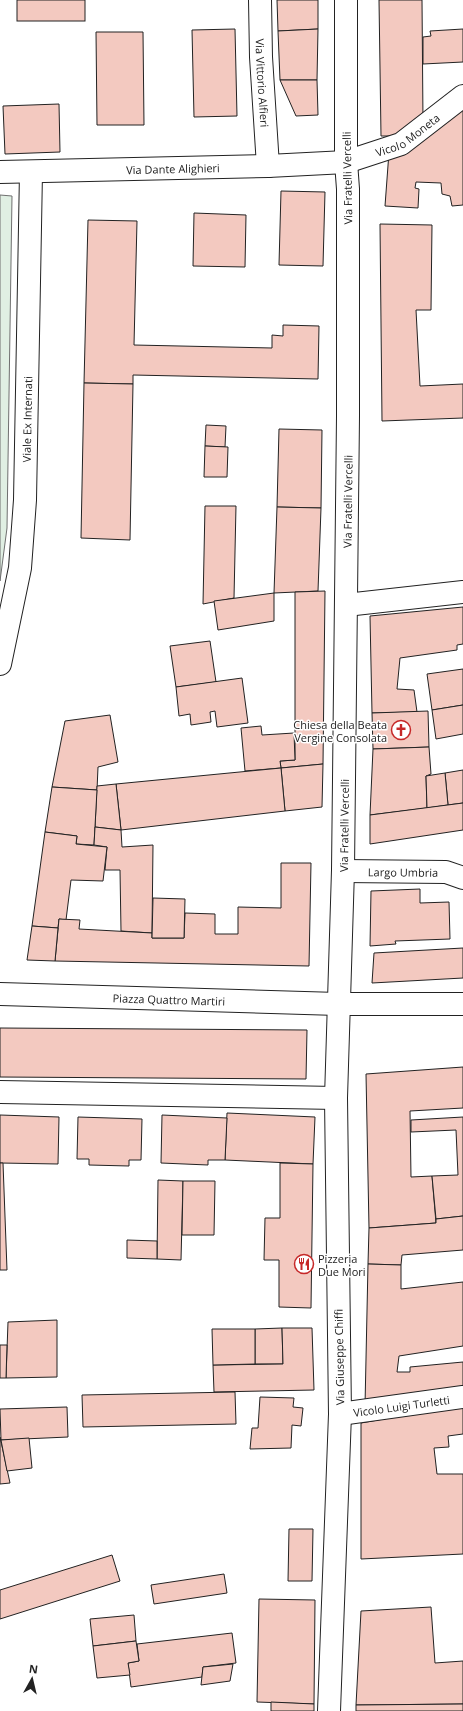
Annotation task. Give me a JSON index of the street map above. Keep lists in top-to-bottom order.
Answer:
{
  "streets": {
    "street": [
      "Via Vittorio Alfieri",
      "Vicolo Moneta",
      "Via Dante Alighieri",
      "Via Fratelli Vercelli",
      "Viale Ex Internati",
      "Largo Umbria",
      "Piazza Quattro Martiri",
      "Via Giuseppe Chiffi",
      "Vicolo Luigi Turletti"
    ]
  },
  "crossings": [
    ["Via Vittorio Alfieri", "Via Dante Alighieri"],
    ["Vicolo Moneta", "Via Dante Alighieri"],
    ["Vicolo Moneta", "Via Fratelli Vercelli"],
    ["Via Dante Alighieri", "Via Fratelli Vercelli"],
    ["Via Dante Alighieri", "Viale Ex Internati"],
    ["Via Fratelli Vercelli", "Largo Umbria"],
    ["Via Fratelli Vercelli", "Piazza Quattro Martiri"],
    ["Via Fratelli Vercelli", "Via Giuseppe Chiffi"],
    ["Piazza Quattro Martiri", "Via Giuseppe Chiffi"],
    ["Via Giuseppe Chiffi", "Vicolo Luigi Turletti"]
  ],
  "places": {
    "church": ["Chiesa della Beata Vergine Consolata"],
    "restaurant": ["Pizzeria Due Mori"]
  },
  "north": "top"
}
